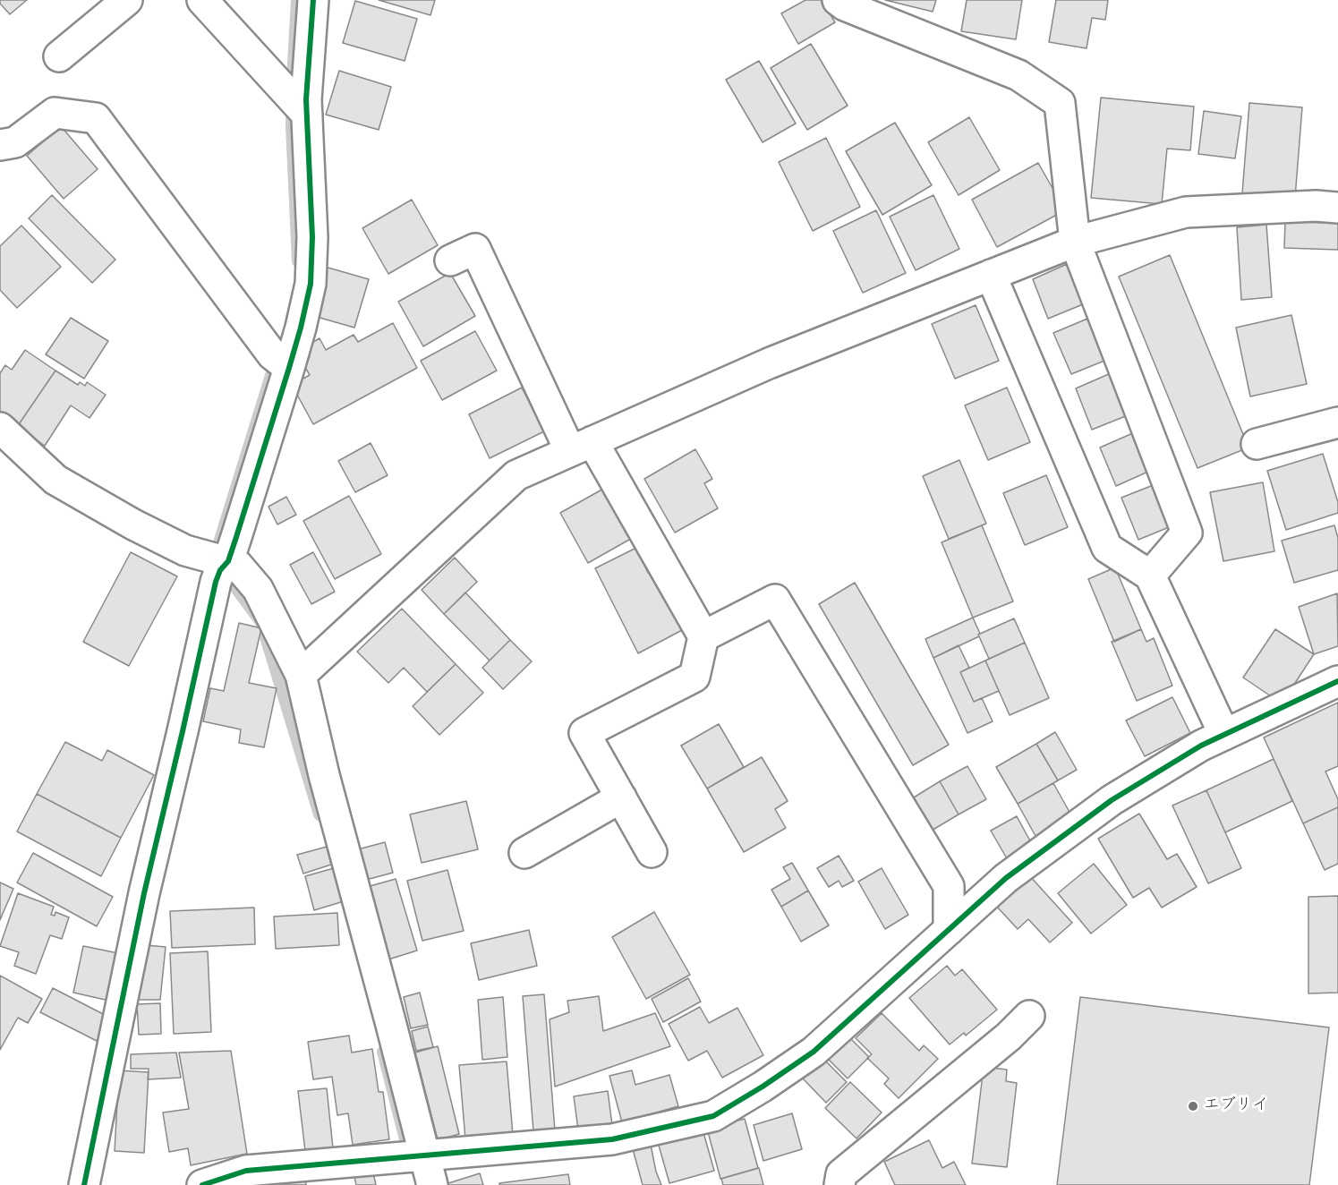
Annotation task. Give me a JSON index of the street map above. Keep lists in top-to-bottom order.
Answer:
{
  "places": ["エブリイ"]
}
